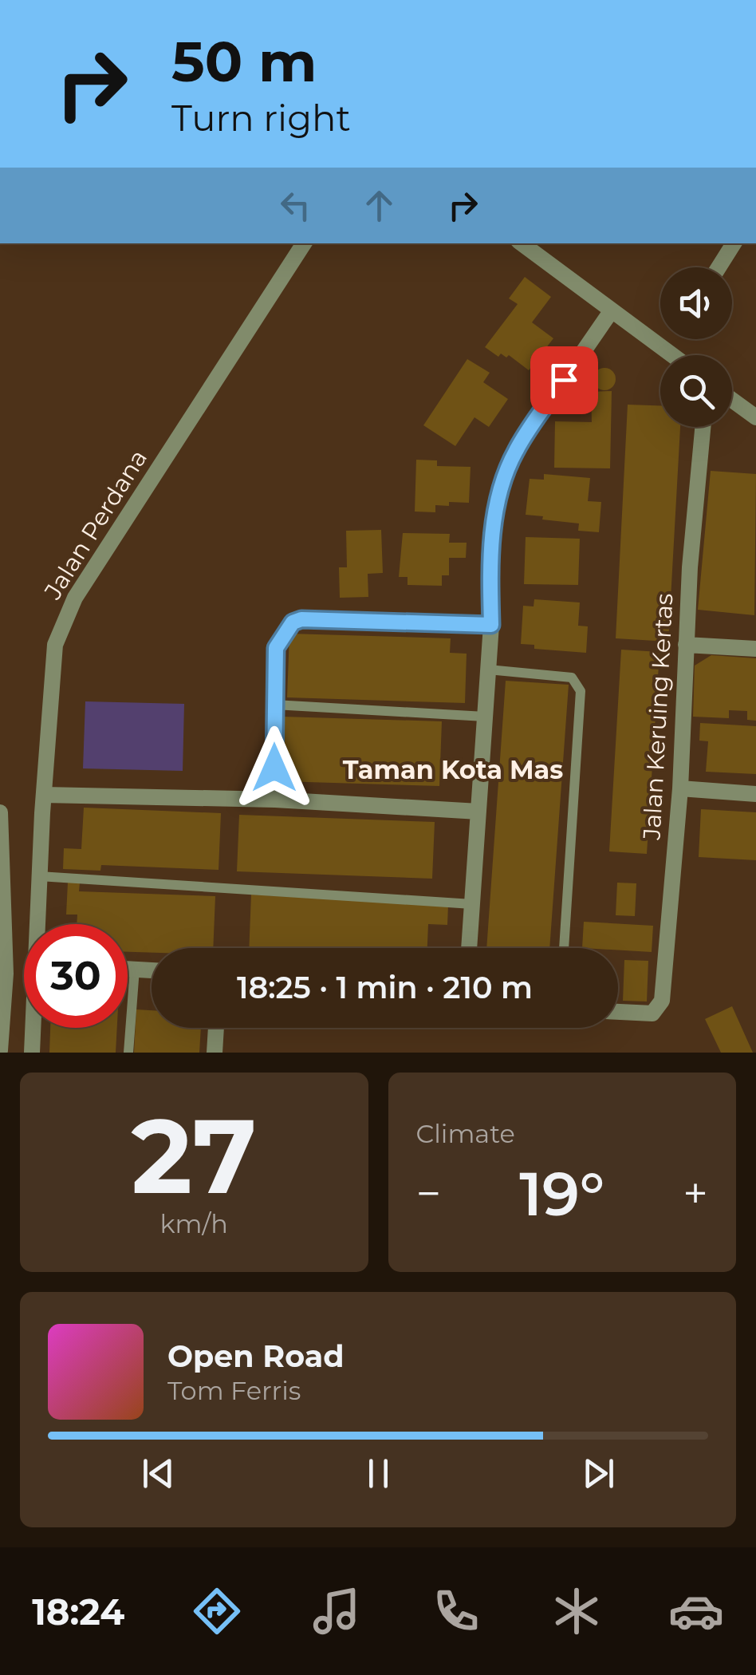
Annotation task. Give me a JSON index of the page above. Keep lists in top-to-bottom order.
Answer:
{
  "streets": {
    "street": ["Jalan Perdana", "Jalan Keruing Kertas"]
  },
  "districts": ["Taman Kota Mas"],
  "page": {
    "turn": ["50 m", "Turn right"],
    "limit": "30",
    "trip": "18:25 · 1 min · 210 m",
    "tile": [
      ["27", "km/h"],
      "Climate"
    ],
    "heat": ["−", "19°", "+"],
    "song": ["Open Road", "Tom Ferris"],
    "tabs": "18:24"
  }
}
